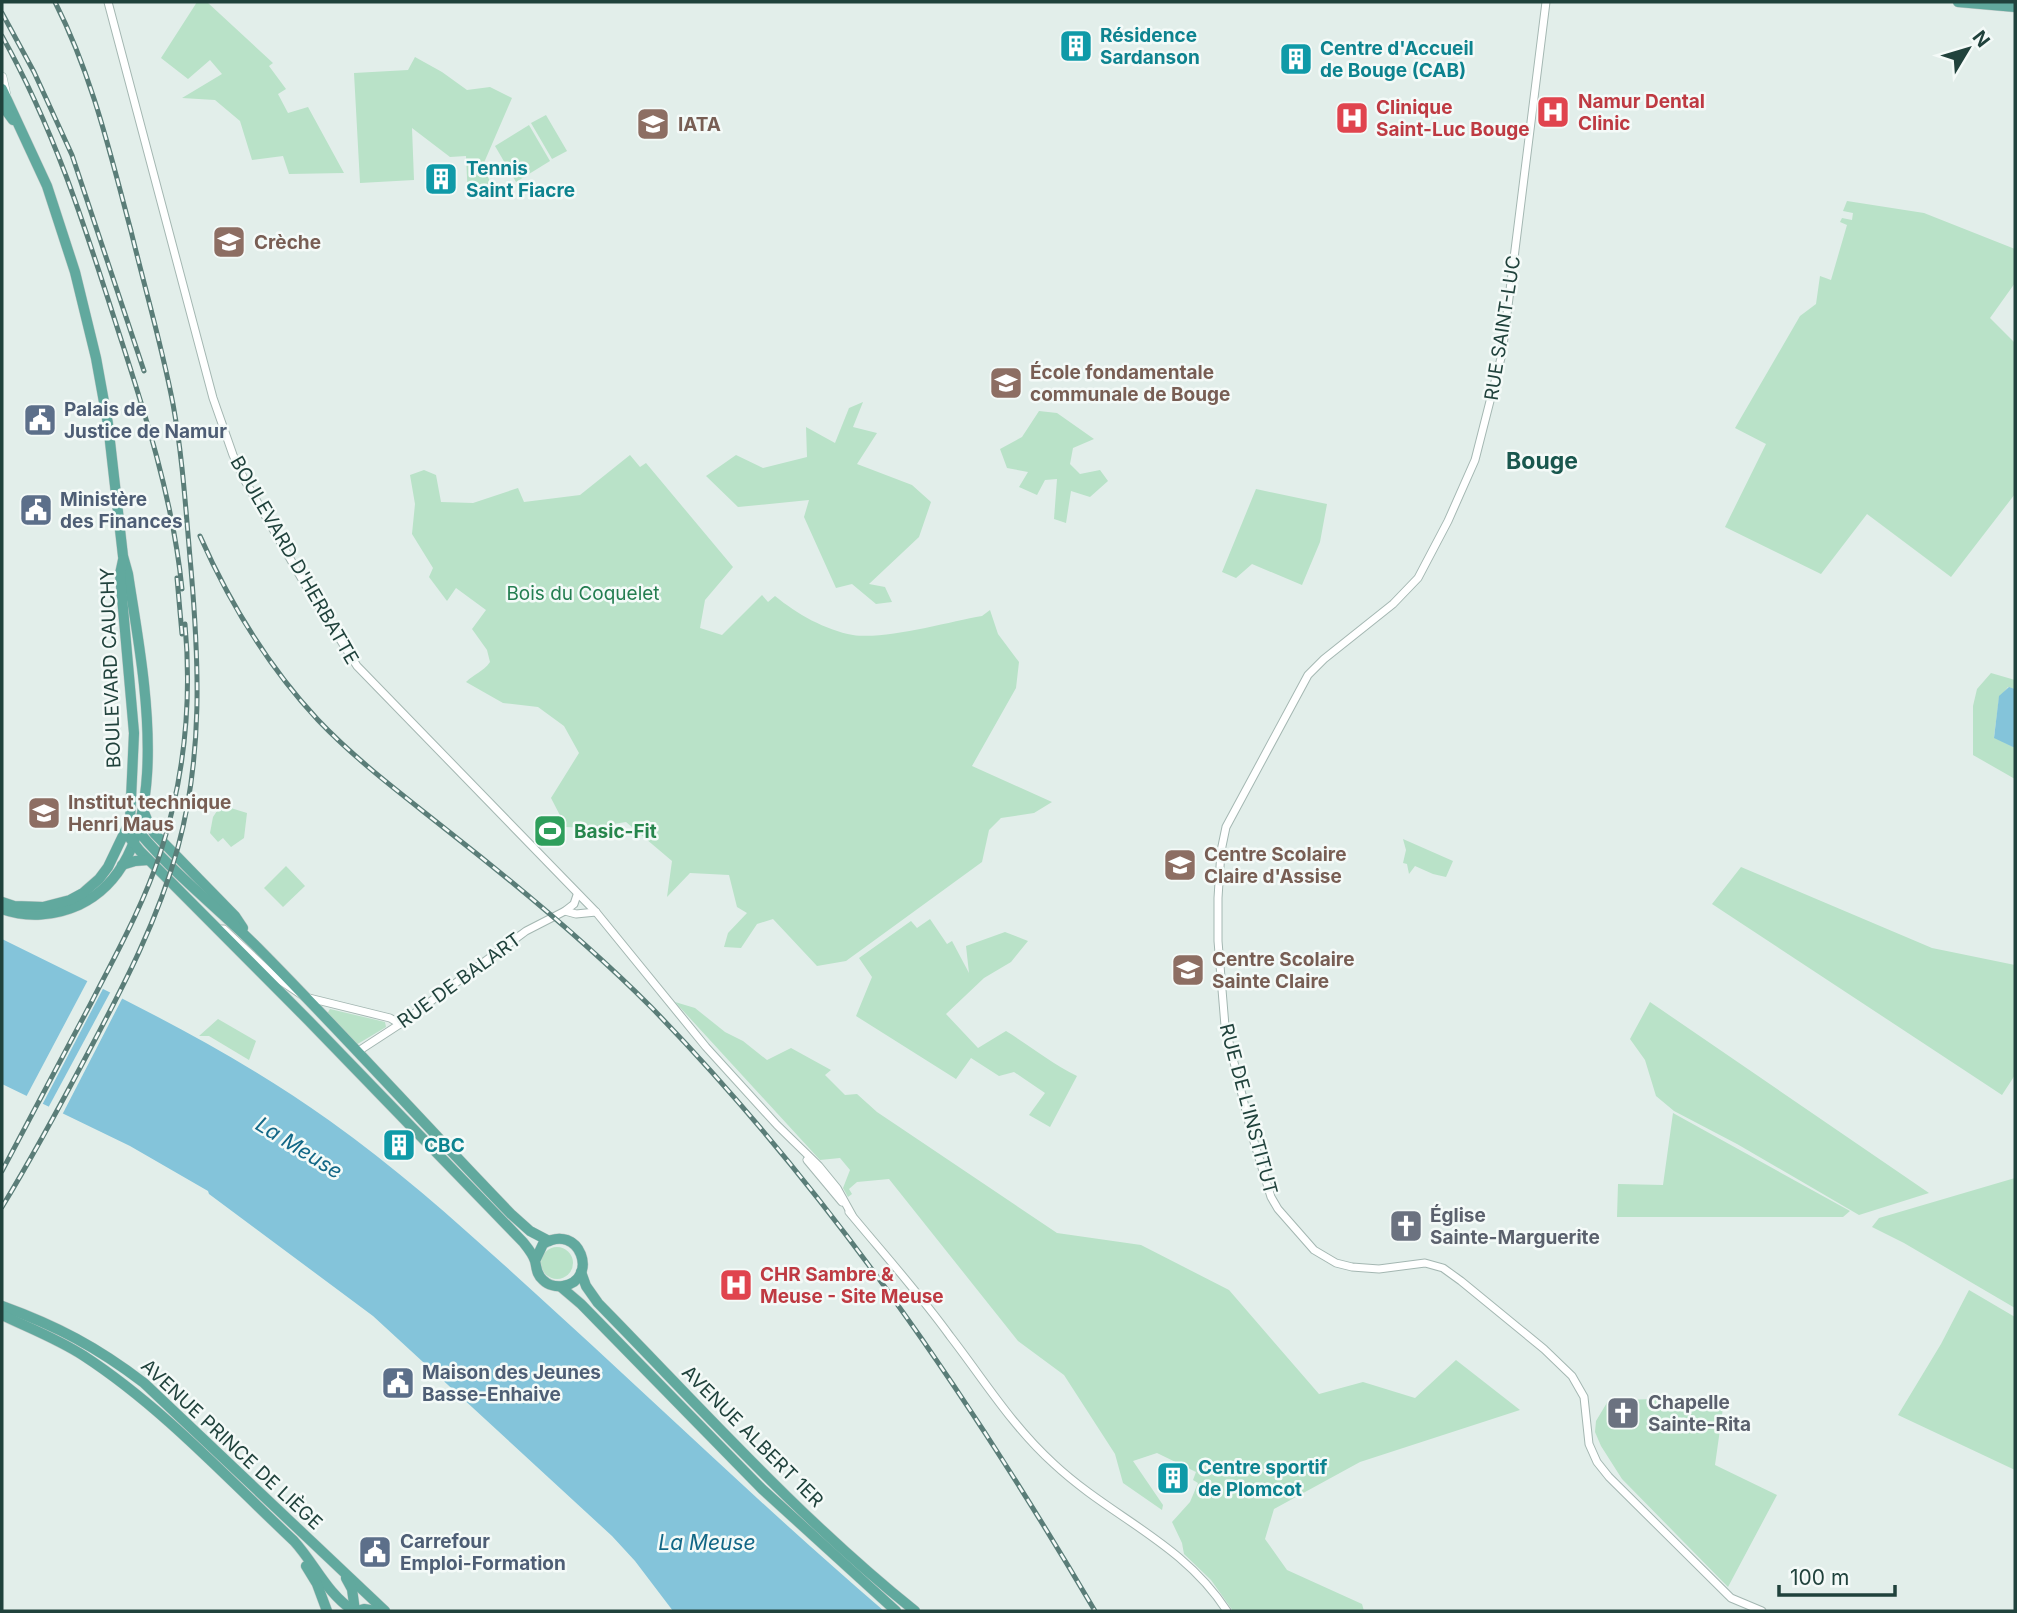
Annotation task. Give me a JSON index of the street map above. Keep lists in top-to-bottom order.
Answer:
{
  "streets": {
    "main road": ["BOULEVARD CAUCHY", "AVENUE ALBERT 1ER", "AVENUE PRINCE DE LIÈGE"],
    "street": [
      "RUE SAINT-LUC",
      "BOULEVARD D'HERBATTE",
      "RUE DE BALART",
      "RUE DE L'INSTITUT"
    ]
  },
  "crossings": [
    ["RUE SAINT-LUC", "RUE DE L'INSTITUT"],
    ["BOULEVARD D'HERBATTE", "RUE DE BALART"],
    ["BOULEVARD CAUCHY", "AVENUE ALBERT 1ER"],
    ["RUE DE BALART", "AVENUE ALBERT 1ER"]
  ],
  "districts": ["Bouge"],
  "water": ["La Meuse"],
  "parks": ["Bois du Coquelet"],
  "places": {
    "building": [
      "Résidence Sardanson",
      "Centre d'Accueil de Bouge (CAB)",
      "Tennis Saint Fiacre",
      "CBC",
      "Centre sportif de Plomcot"
    ],
    "hospital": ["Namur Dental Clinic", "Clinique Saint-Luc Bouge", "CHR Sambre & Meuse - Site Meuse"],
    "school or university": [
      "IATA",
      "Crèche",
      "École fondamentale communale de Bouge",
      "Institut technique Henri Maus",
      "Centre Scolaire Claire d'Assise",
      "Centre Scolaire Sainte Claire"
    ],
    "public building": [
      "Palais de Justice de Namur",
      "Ministère des Finances",
      "Maison des Jeunes Basse-Enhaive",
      "Carrefour Emploi-Formation"
    ],
    "sports": ["Basic-Fit"],
    "church": ["Église Sainte-Marguerite", "Chapelle Sainte-Rita"]
  },
  "scale_bar": "100 m",
  "north": "top right"
}
